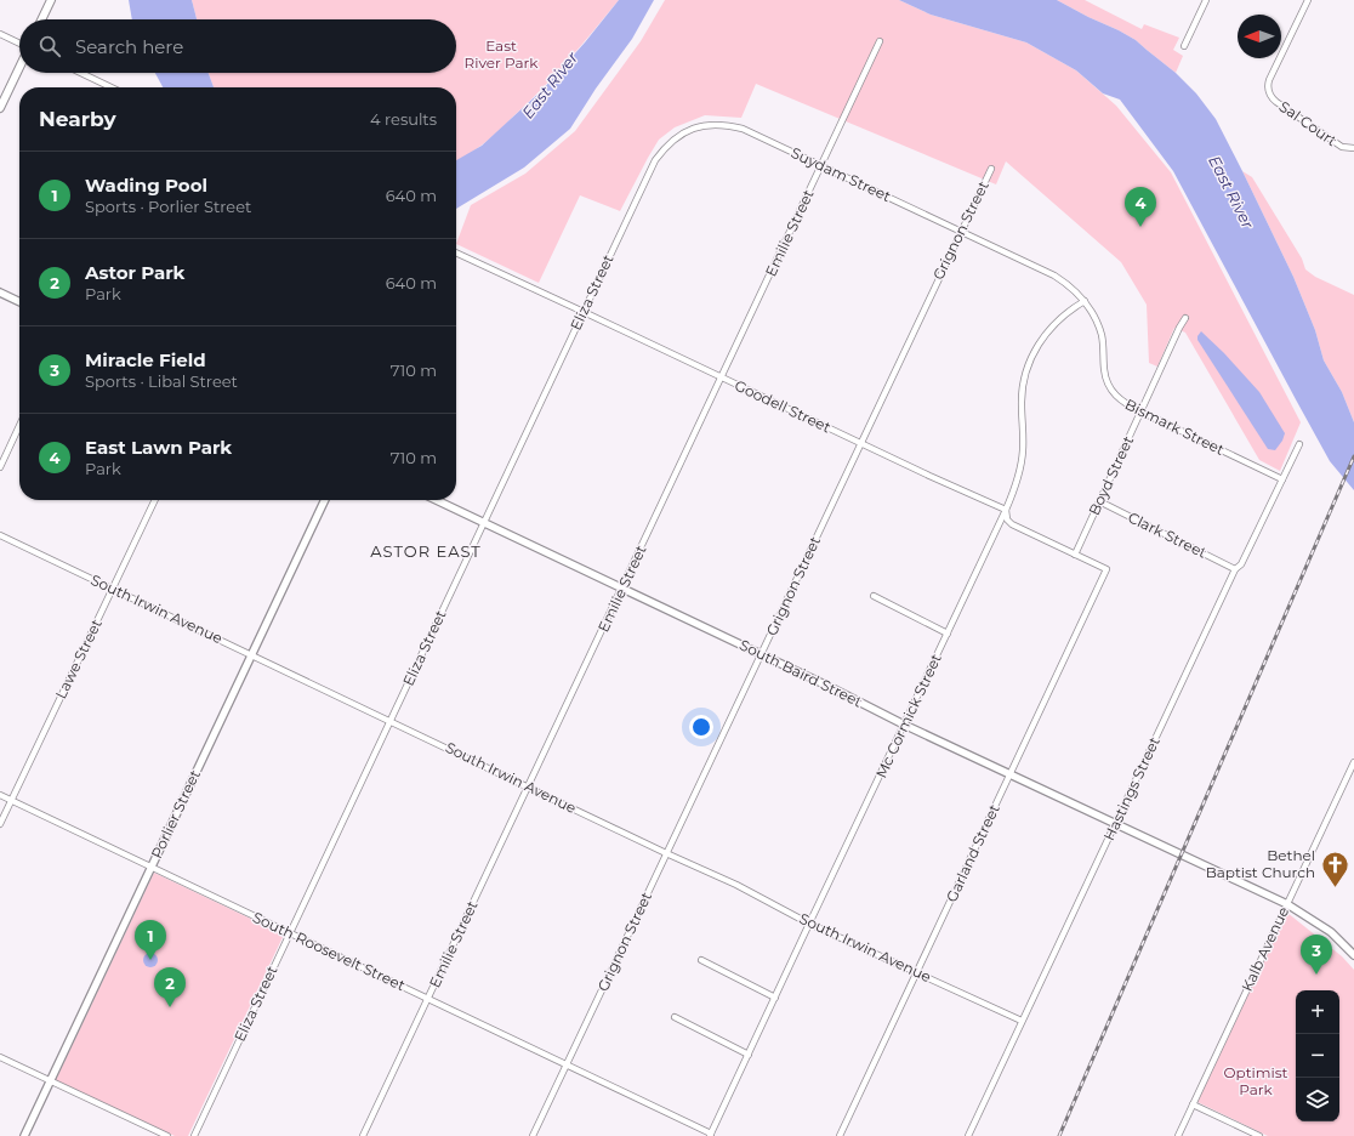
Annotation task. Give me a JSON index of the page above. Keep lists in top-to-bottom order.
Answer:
{
  "streets": {
    "street": [
      "Sal Court",
      "Suydam Street",
      "Grignon Street",
      "Emilie Street",
      "Eliza Street",
      "Goodell Street",
      "Bismark Street",
      "Boyd Street",
      "Clark Street",
      "South Irwin Avenue",
      "Lawe Street",
      "South Baird Street",
      "Mc Cormick Street",
      "Hastings Street",
      "Porlier Street",
      "Garland Street",
      "Kalb Avenue",
      "South Roosevelt Street"
    ]
  },
  "crossings": [
    ["Suydam Street", "Grignon Street"],
    ["Suydam Street", "Emilie Street"],
    ["Suydam Street", "Eliza Street"],
    ["Suydam Street", "Bismark Street"],
    ["Grignon Street", "Goodell Street"],
    ["Grignon Street", "South Irwin Avenue"],
    ["Grignon Street", "South Baird Street"],
    ["Grignon Street", "South Roosevelt Street"],
    ["Emilie Street", "Goodell Street"],
    ["Emilie Street", "South Irwin Avenue"],
    ["Emilie Street", "South Baird Street"],
    ["Emilie Street", "South Roosevelt Street"],
    ["Eliza Street", "Goodell Street"],
    ["Eliza Street", "South Irwin Avenue"],
    ["Eliza Street", "South Baird Street"],
    ["Eliza Street", "South Roosevelt Street"],
    ["Goodell Street", "Boyd Street"],
    ["Goodell Street", "Mc Cormick Street"],
    ["Goodell Street", "Garland Street"],
    ["Bismark Street", "Boyd Street"],
    ["Bismark Street", "Mc Cormick Street"],
    ["Bismark Street", "Hastings Street"],
    ["Boyd Street", "Clark Street"],
    ["Clark Street", "Hastings Street"],
    ["South Irwin Avenue", "Lawe Street"],
    ["South Irwin Avenue", "Mc Cormick Street"],
    ["South Irwin Avenue", "Hastings Street"],
    ["South Irwin Avenue", "Porlier Street"],
    ["South Irwin Avenue", "Garland Street"],
    ["Lawe Street", "South Roosevelt Street"],
    ["South Baird Street", "Mc Cormick Street"],
    ["South Baird Street", "Hastings Street"],
    ["South Baird Street", "Garland Street"],
    ["South Baird Street", "Kalb Avenue"],
    ["Mc Cormick Street", "South Roosevelt Street"],
    ["Porlier Street", "South Roosevelt Street"]
  ],
  "districts": ["ASTOR EAST"],
  "water": ["East River"],
  "parks": ["East River Park", "Optimist Park"],
  "places": {
    "church": ["Bethel Baptist Church"]
  },
  "north": "left",
  "page": {
    "search": "Search here",
    "heading": ["Nearby", "4 results"],
    "list": [
      {
        "mark": "1",
        "name": "Wading Pool",
        "note": "Sports · Porlier Street",
        "value": "640 m"
      },
      {
        "mark": "2",
        "name": "Astor Park",
        "note": "Park",
        "value": "640 m"
      },
      {
        "mark": "3",
        "name": "Miracle Field",
        "note": "Sports · Libal Street",
        "value": "710 m"
      },
      {
        "mark": "4",
        "name": "East Lawn Park",
        "note": "Park",
        "value": "710 m"
      }
    ],
    "pins": [
      "4",
      "1",
      "3",
      "2"
    ],
    "map_buttons": ["+", "−"]
  }
}
